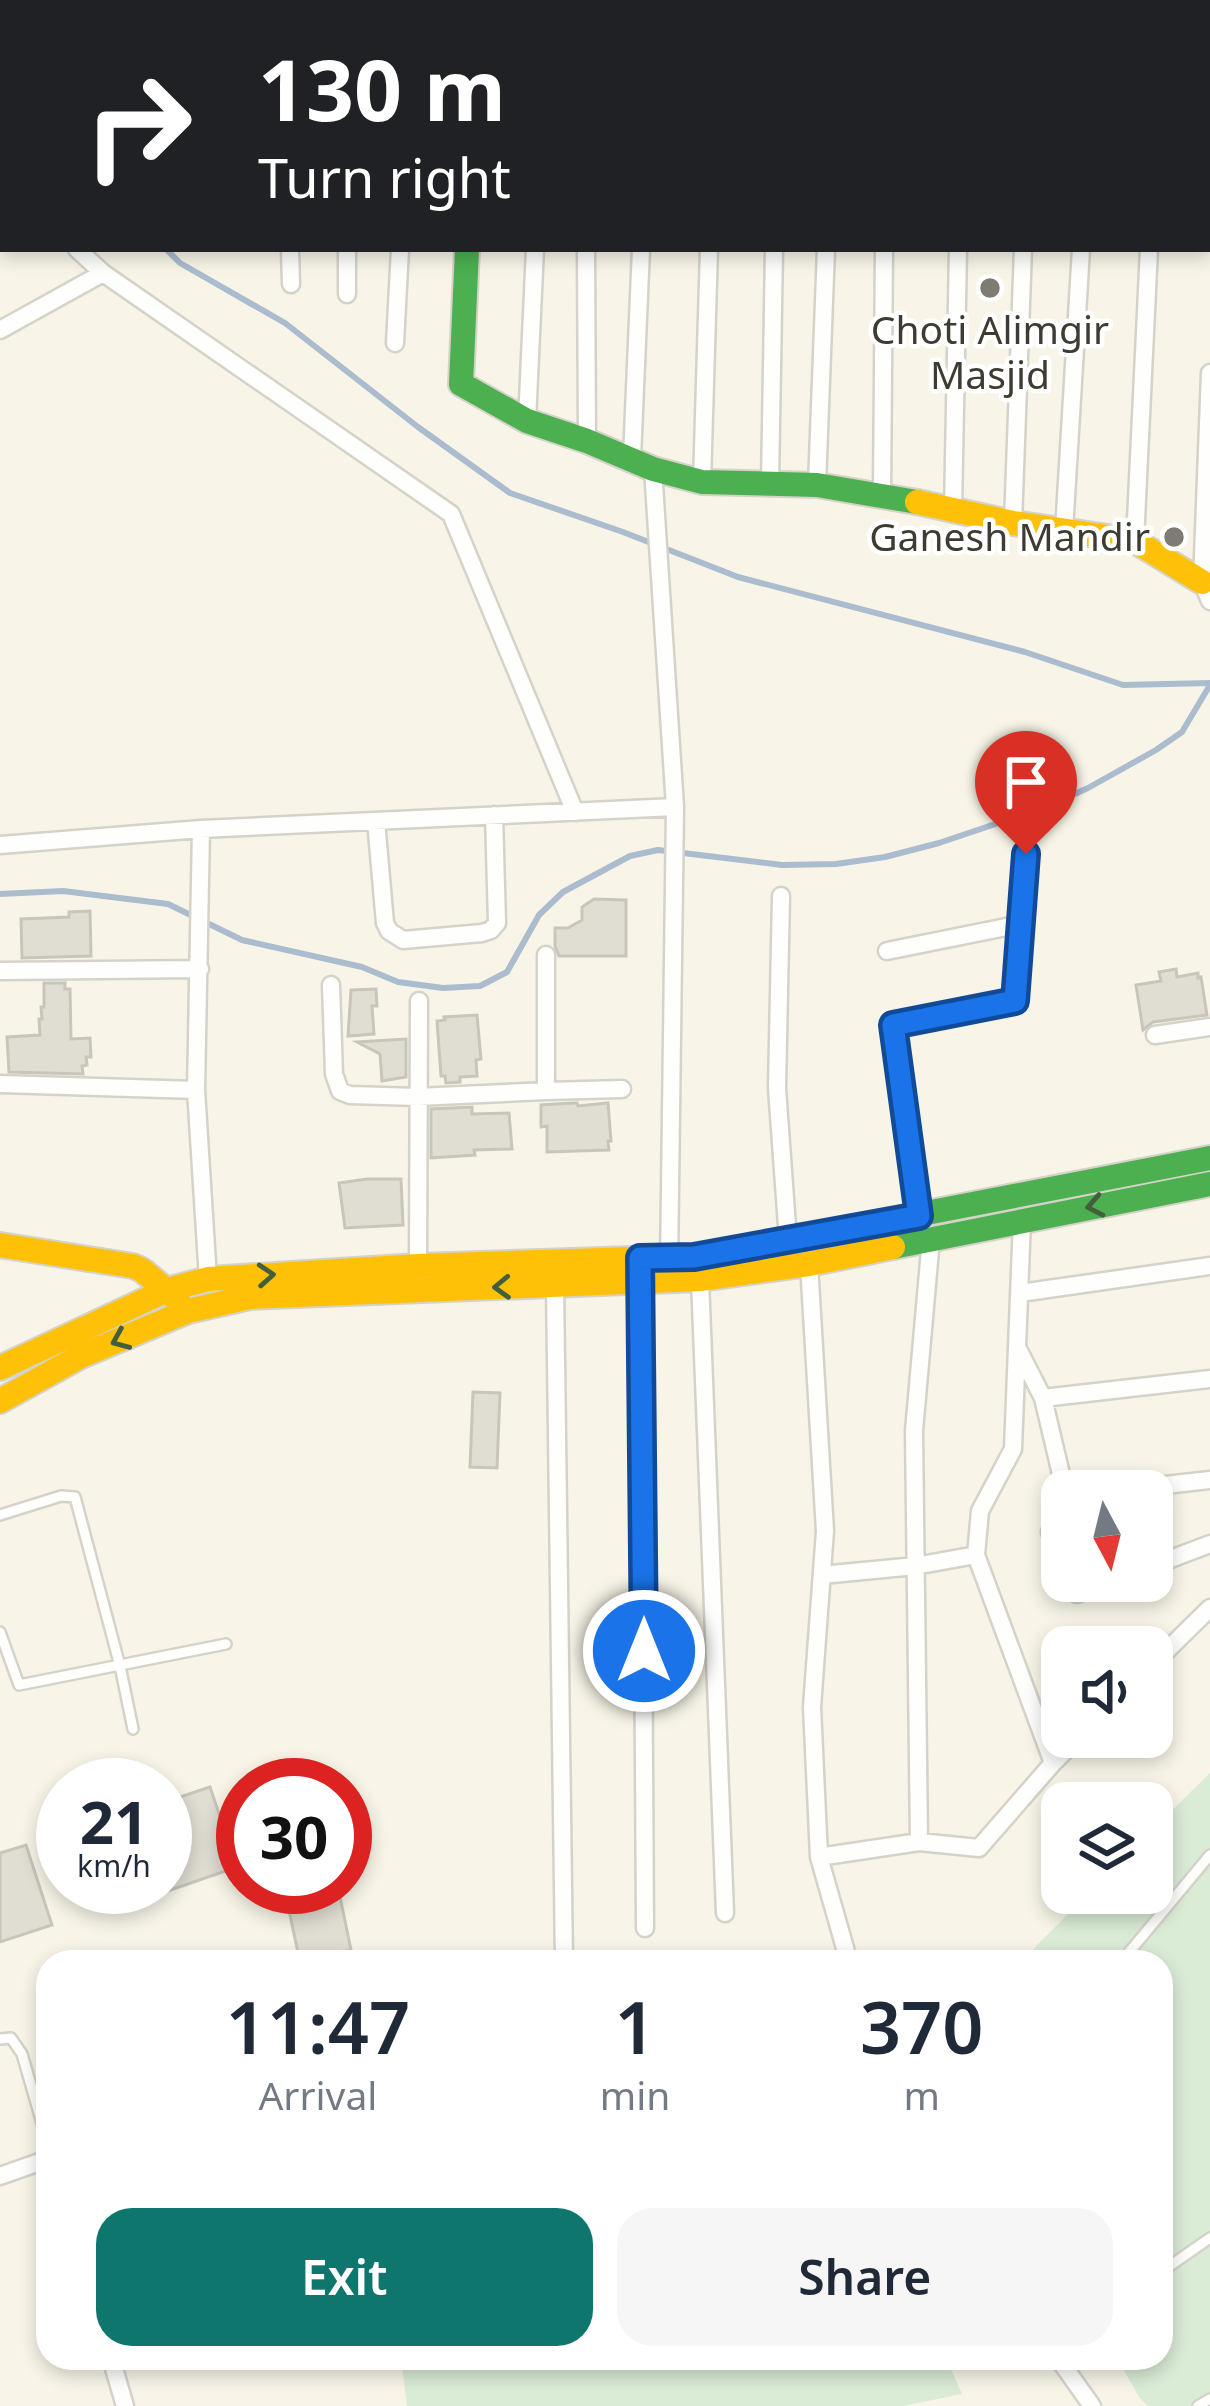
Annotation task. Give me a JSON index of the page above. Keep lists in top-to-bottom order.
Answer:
{
  "places": ["Choti Alimgir Masjid", "Ganesh Mandir"],
  "north": "bottom",
  "page": {
    "turn": ["130 m", "Turn right"],
    "speed": "21 km/h",
    "limit": "30",
    "eta": [
      "11:47",
      "Arrival",
      "1",
      "min",
      "370",
      "m"
    ],
    "buttons": ["Exit", "Share"]
  }
}
